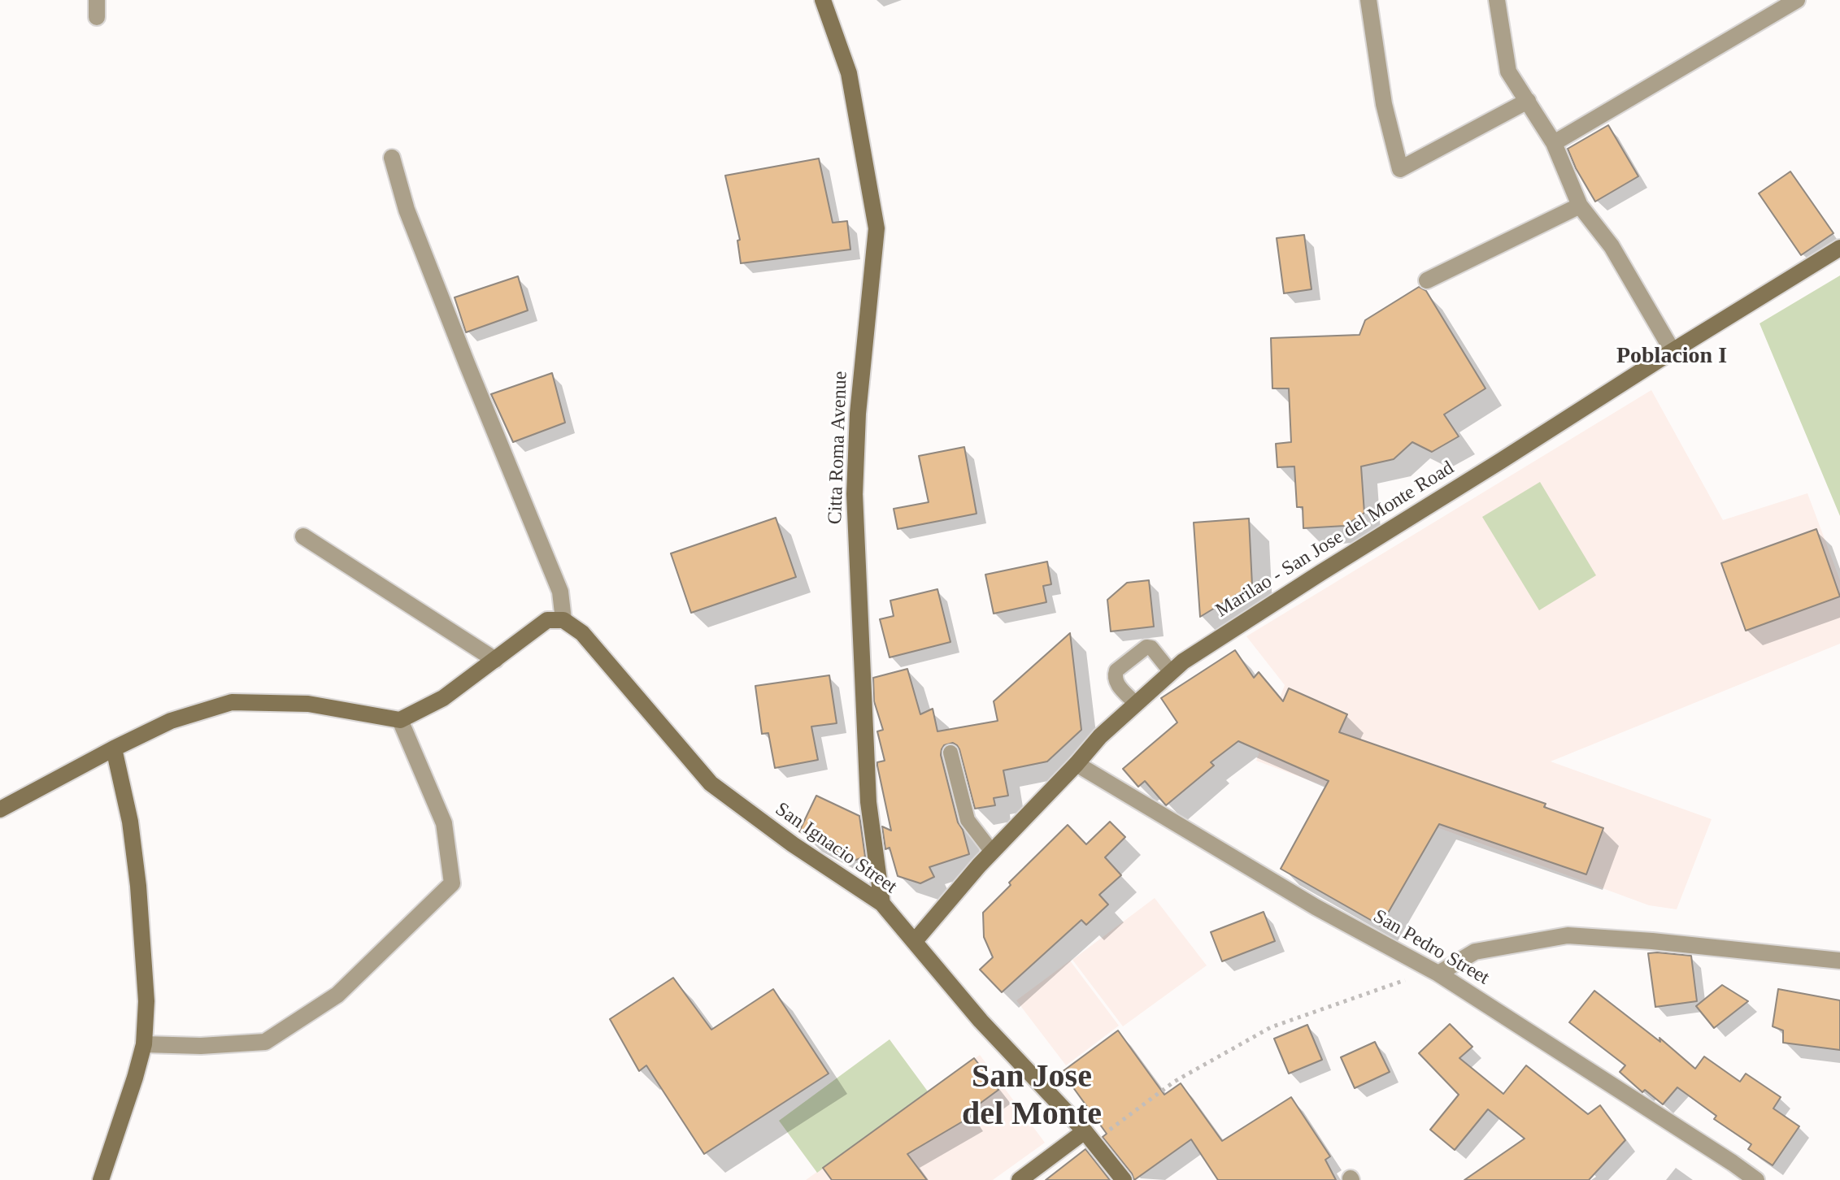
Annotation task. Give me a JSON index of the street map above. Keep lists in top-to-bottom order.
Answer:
{
  "streets": {
    "street": [
      "Citta Roma Avenue",
      "Marilao - San Jose del Monte Road",
      "San Ignacio Street",
      "San Pedro Street"
    ]
  },
  "crossings": [
    ["Citta Roma Avenue", "San Ignacio Street"],
    ["Marilao - San Jose del Monte Road", "San Ignacio Street"],
    ["Marilao - San Jose del Monte Road", "San Pedro Street"]
  ],
  "districts": ["Poblacion I", "San Jose del Monte"]
}
